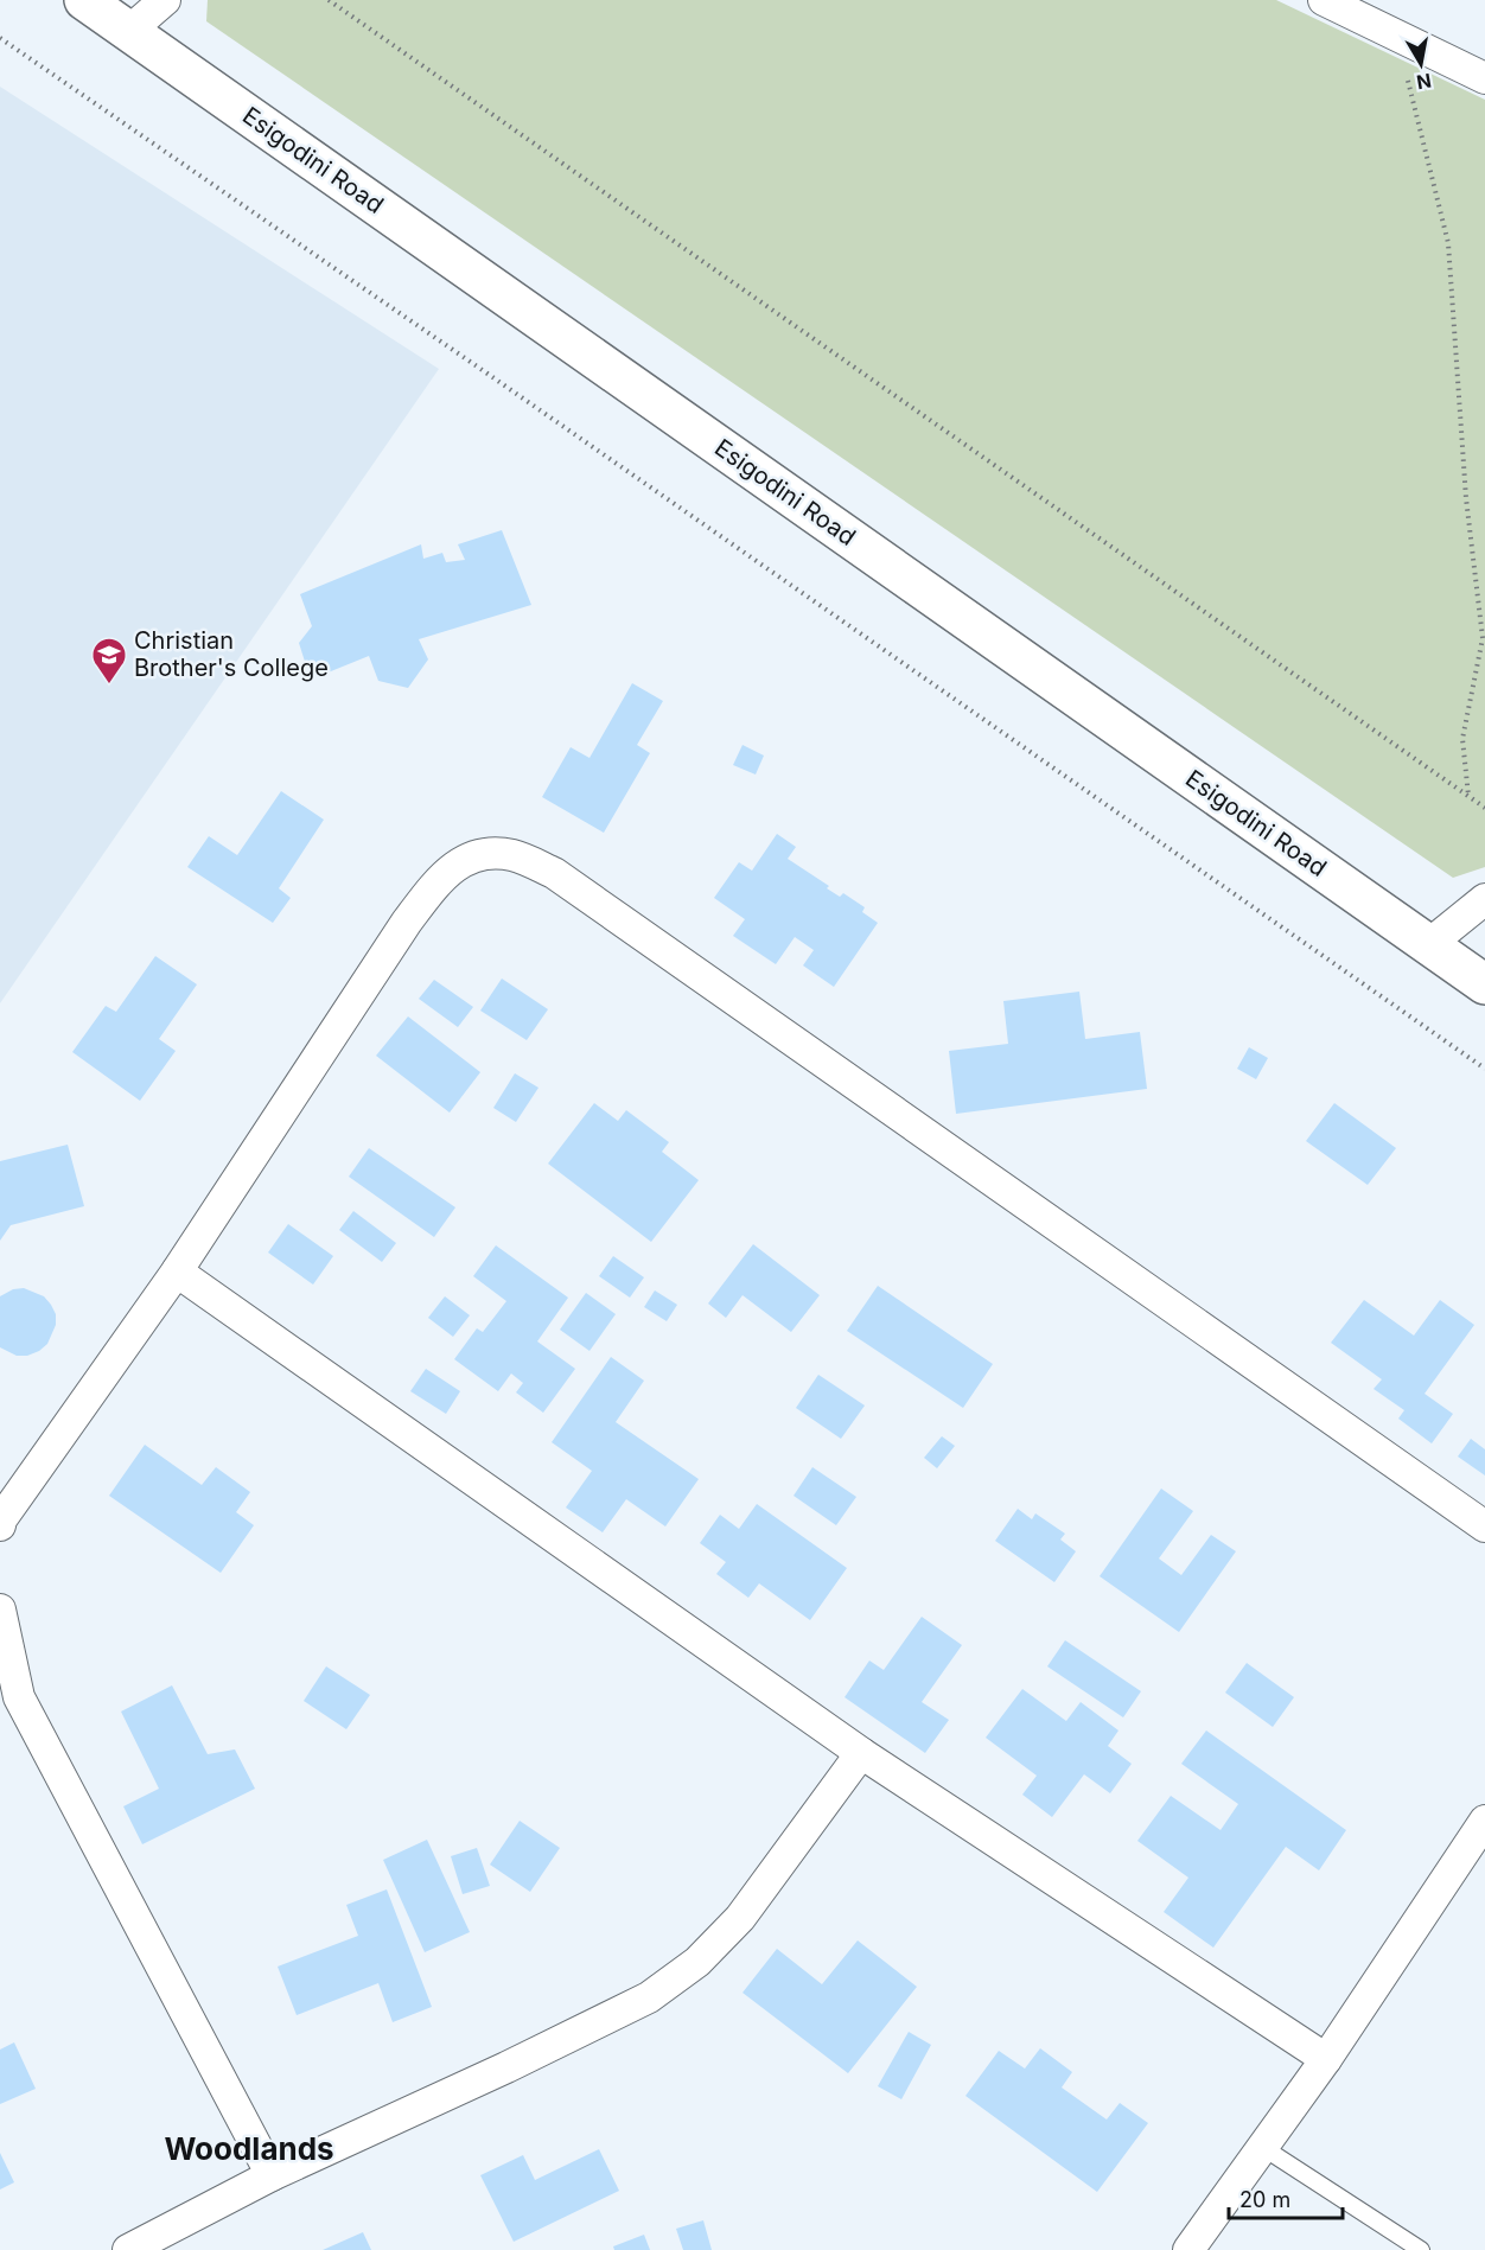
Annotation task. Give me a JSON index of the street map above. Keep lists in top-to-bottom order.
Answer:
{
  "streets": {
    "main road": ["Esigodini Road"]
  },
  "districts": ["Woodlands"],
  "places": {
    "school or university": ["Christian Brother's College"]
  },
  "scale_bar": "20 m",
  "north": "bottom"
}
